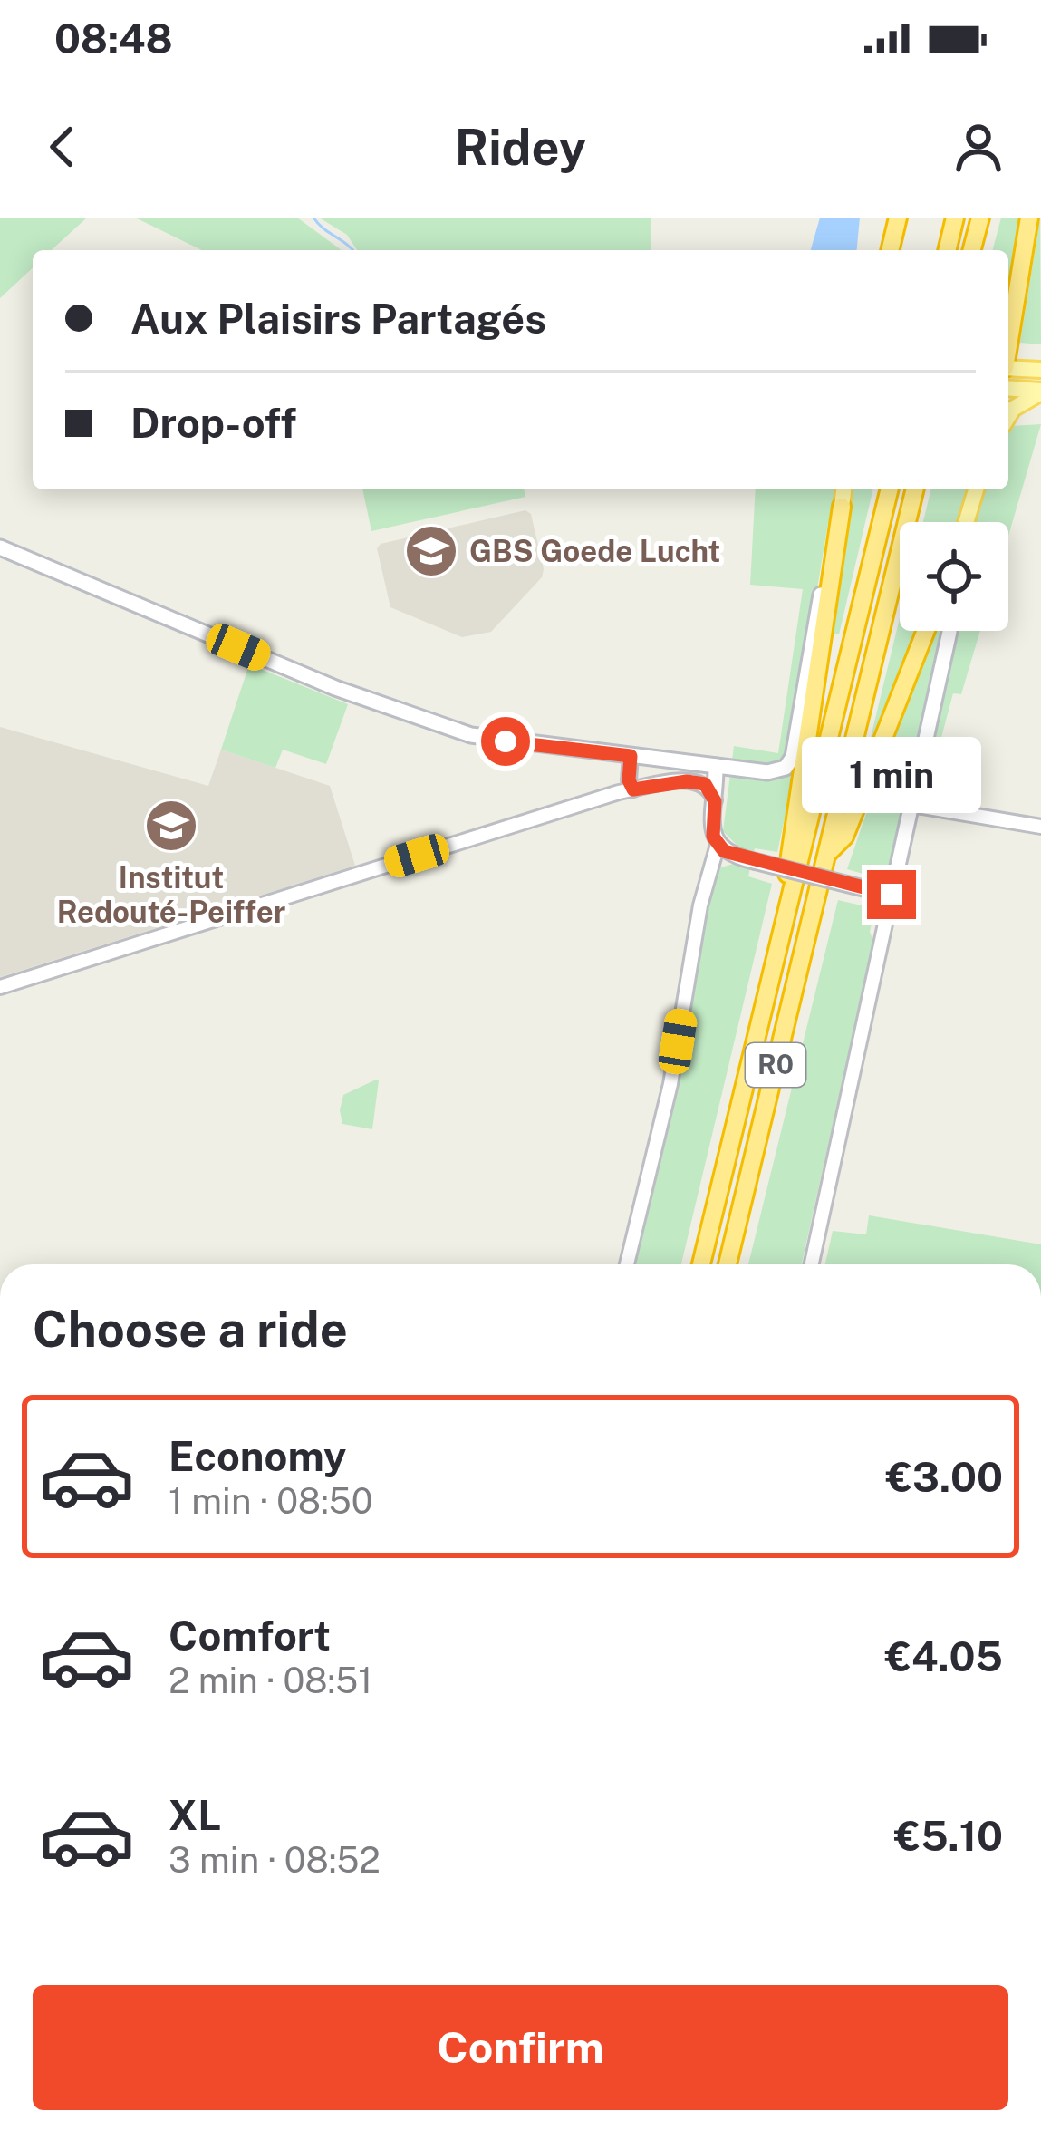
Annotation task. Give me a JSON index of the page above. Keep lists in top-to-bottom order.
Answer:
{
  "streets": {
    "highway": ["R0"]
  },
  "places": {
    "school or university": ["GBS Goede Lucht", "Institut Redouté-Peiffer"]
  },
  "page": {
    "status": "08:48",
    "header": "Ridey",
    "banner": ["Aux Plaisirs Partagés", "Drop-off"],
    "bubble": "1 min",
    "heading": "Choose a ride",
    "list": [
      {
        "name": "Economy",
        "note": "1 min · 08:50",
        "value": "€3.00"
      },
      {
        "name": "Comfort",
        "note": "2 min · 08:51",
        "value": "€4.05"
      },
      {
        "name": "XL",
        "note": "3 min · 08:52",
        "value": "€5.10"
      }
    ],
    "buttons": "Confirm"
  }
}
